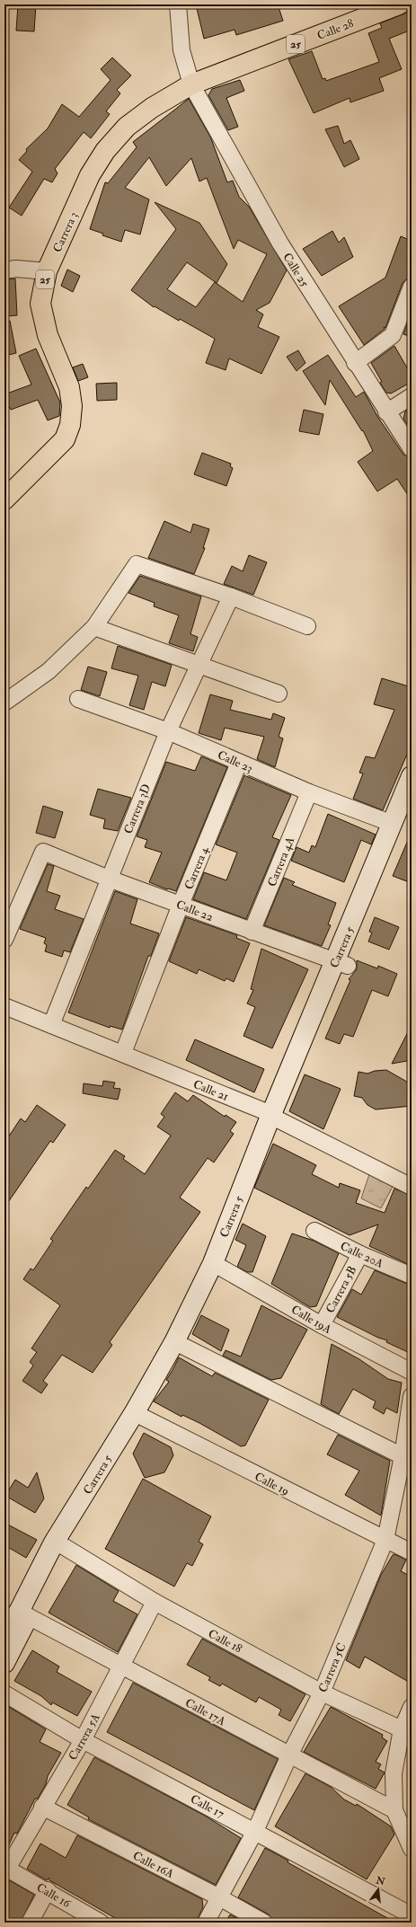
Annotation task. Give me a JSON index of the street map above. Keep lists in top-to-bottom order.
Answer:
{
  "streets": {
    "main road": ["Calle 28", "25", "Carrera 3"],
    "street": [
      "Calle 25",
      "Calle 23",
      "Carrera 3D",
      "Carrera 4A",
      "Carrera 4",
      "Calle 22",
      "Carrera 5",
      "Calle 21",
      "Calle 20A",
      "Carrera 5B",
      "Calle 19A",
      "Calle 19",
      "Calle 18",
      "Carrera 5C",
      "Calle 17A",
      "Carrera 5A",
      "Calle 17",
      "Calle 16A",
      "Calle 16"
    ]
  },
  "crossings": [
    ["Calle 28", "Carrera 3"],
    ["Calle 28", "Calle 25"],
    ["Carrera 3", "Calle 25"],
    ["Calle 23", "Carrera 3D"],
    ["Calle 23", "Carrera 4A"],
    ["Calle 23", "Carrera 4"],
    ["Calle 23", "Carrera 5"],
    ["Carrera 3D", "Calle 22"],
    ["Carrera 3D", "Calle 21"],
    ["Carrera 4A", "Calle 22"],
    ["Carrera 4", "Calle 22"],
    ["Carrera 4", "Calle 21"],
    ["Calle 22", "Carrera 5"],
    ["Carrera 5", "Calle 21"],
    ["Carrera 5", "Calle 19A"],
    ["Carrera 5", "Calle 19"],
    ["Carrera 5", "Calle 18"],
    ["Carrera 5", "Calle 17A"],
    ["Calle 20A", "Carrera 5B"],
    ["Carrera 5B", "Calle 19A"],
    ["Calle 19", "Carrera 5C"],
    ["Calle 18", "Carrera 5C"],
    ["Calle 18", "Carrera 5A"],
    ["Carrera 5C", "Calle 17A"],
    ["Carrera 5C", "Calle 17"],
    ["Carrera 5C", "Calle 16A"],
    ["Calle 17A", "Carrera 5A"],
    ["Carrera 5A", "Calle 17"],
    ["Carrera 5A", "Calle 16A"],
    ["Carrera 5A", "Calle 16"]
  ],
  "north": "top"
}
